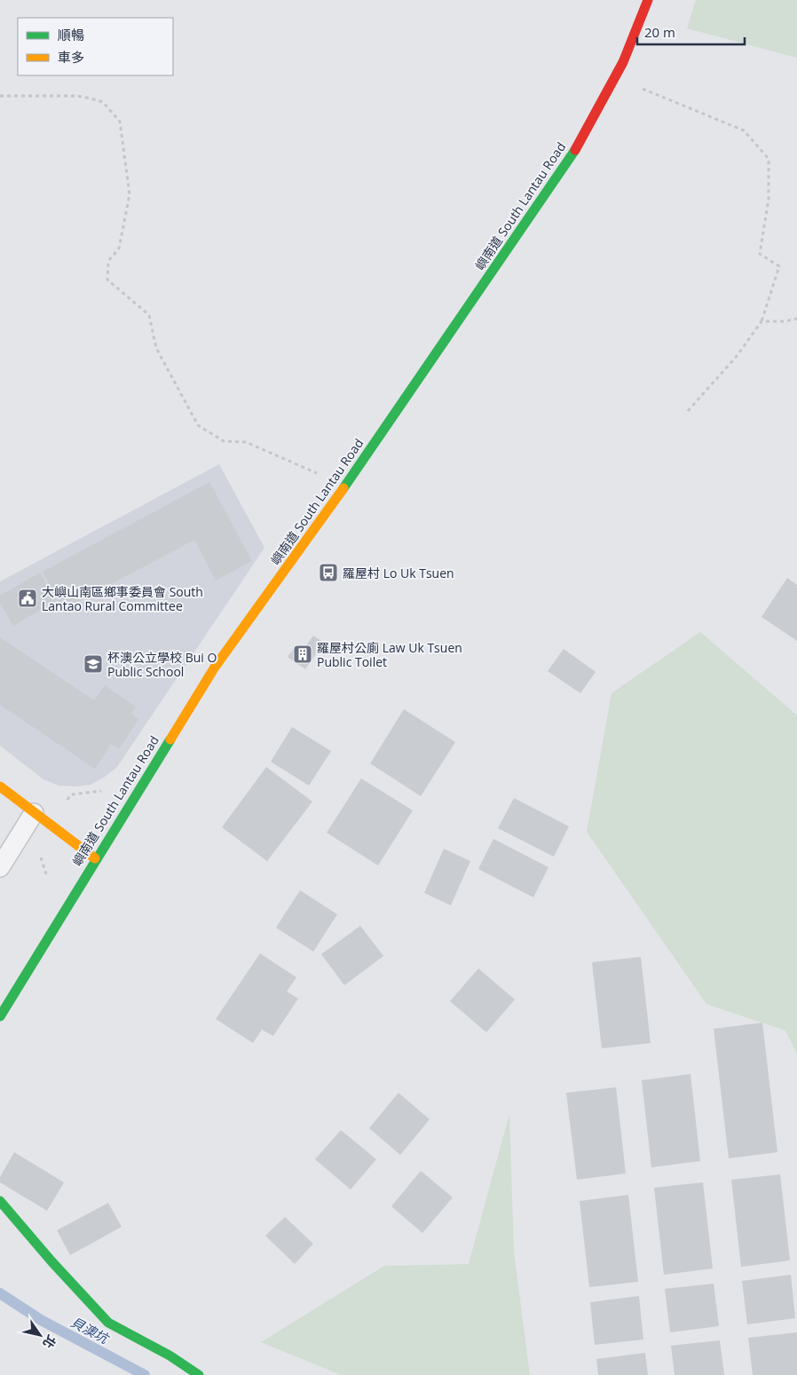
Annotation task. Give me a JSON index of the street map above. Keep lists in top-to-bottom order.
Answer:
{
  "streets": {
    "main road": ["嶼南道 South Lantau Road"]
  },
  "water": ["貝澳坑"],
  "places": {
    "bus stop": ["羅屋村 Lo Uk Tsuen"],
    "public building": ["大嶼山南區鄉事委員會 South Lantao Rural Committee"],
    "building": ["羅屋村公廁 Law Uk Tsuen Public Toilet"],
    "school or university": ["杯澳公立學校 Bui O Public School"]
  },
  "legend": ["順暢", "車多"],
  "scale_bar": "20 m",
  "north": "bottom right"
}
